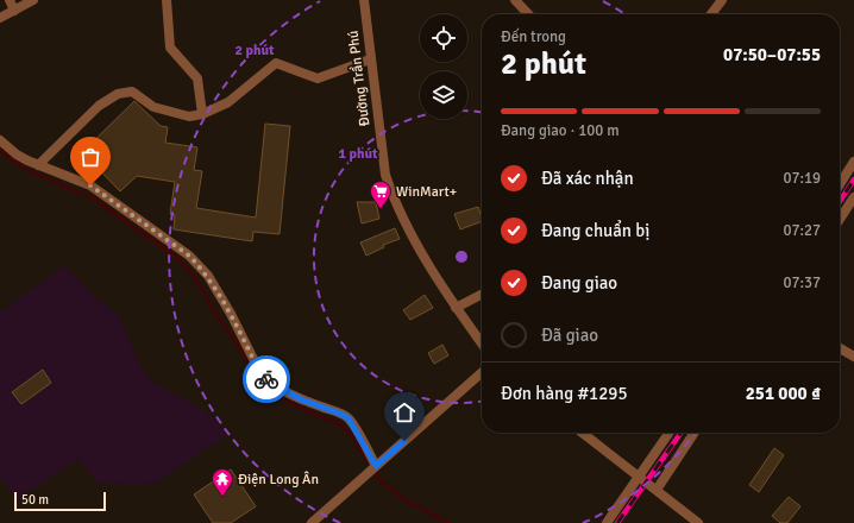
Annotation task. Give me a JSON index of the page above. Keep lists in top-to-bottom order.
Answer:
{
  "streets": {
    "street": ["Đường Trần Phú"]
  },
  "places": {
    "supermarket": ["WinMart+"],
    "temple": ["Điện Long Ân"]
  },
  "scale_bar": "50 m",
  "page": {
    "heading": ["2 phút", "Đến trong", "07:50–07:55"],
    "panel": ["Đơn hàng #1295", "251 000 ₫"],
    "bar": "Đang giao · 100 m",
    "list": [
      ["Đã xác nhận", "07:19"],
      ["Đang chuẩn bị", "07:27"],
      ["Đang giao", "07:37"],
      "Đã giao"
    ],
    "scale": "50 m"
  },
  "rings": ["2 phút", "1 phút"]
}
